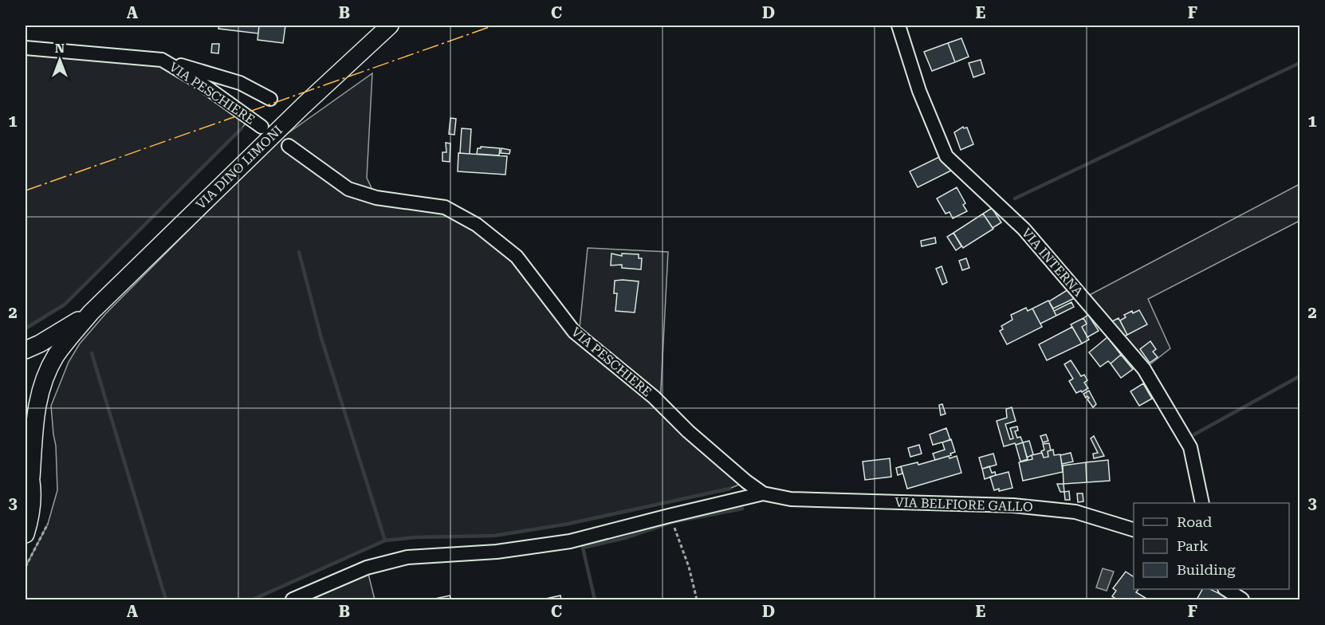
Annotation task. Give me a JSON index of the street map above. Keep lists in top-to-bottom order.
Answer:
{
  "streets": {
    "main road": ["VIA DINO LIMONI"],
    "street": ["VIA PESCHIERE", "VIA INTERNA", "VIA BELFIORE GALLO"]
  },
  "crossings": [
    ["VIA PESCHIERE", "VIA BELFIORE GALLO"]
  ],
  "legend": ["Road", "Park", "Building"],
  "north": "top",
  "grid": {
    "columns": [
      "A",
      "B",
      "C",
      "D",
      "E",
      "F"
    ],
    "rows": ["1", "2", "3"]
  }
}
